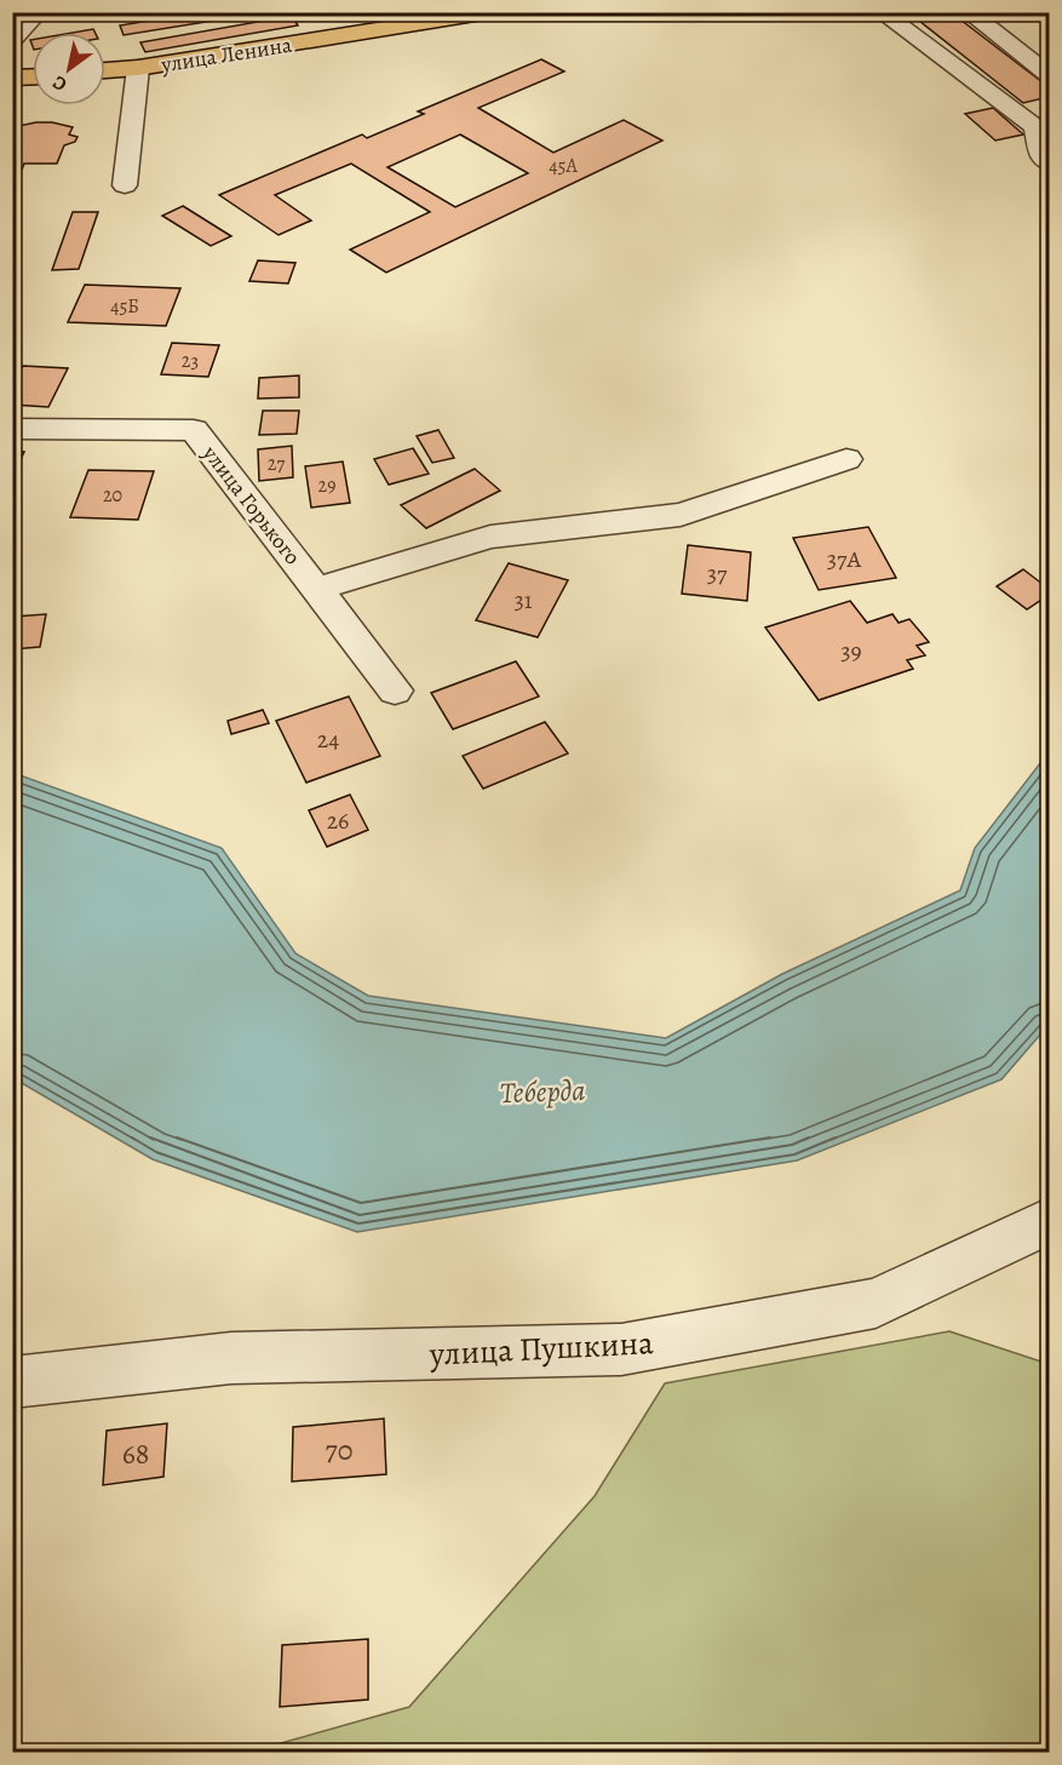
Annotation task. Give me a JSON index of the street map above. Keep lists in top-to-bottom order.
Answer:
{
  "streets": {
    "main road": ["улица Ленина"],
    "street": ["улица Горького", "улица Пушкина"]
  },
  "water": ["Теберда"],
  "house_numbers": [
    "45А",
    "45Б",
    "23",
    "27",
    "29",
    "20",
    "37А",
    "37",
    "31",
    "39",
    "24",
    "26",
    "70",
    "68"
  ],
  "north": "bottom left"
}
